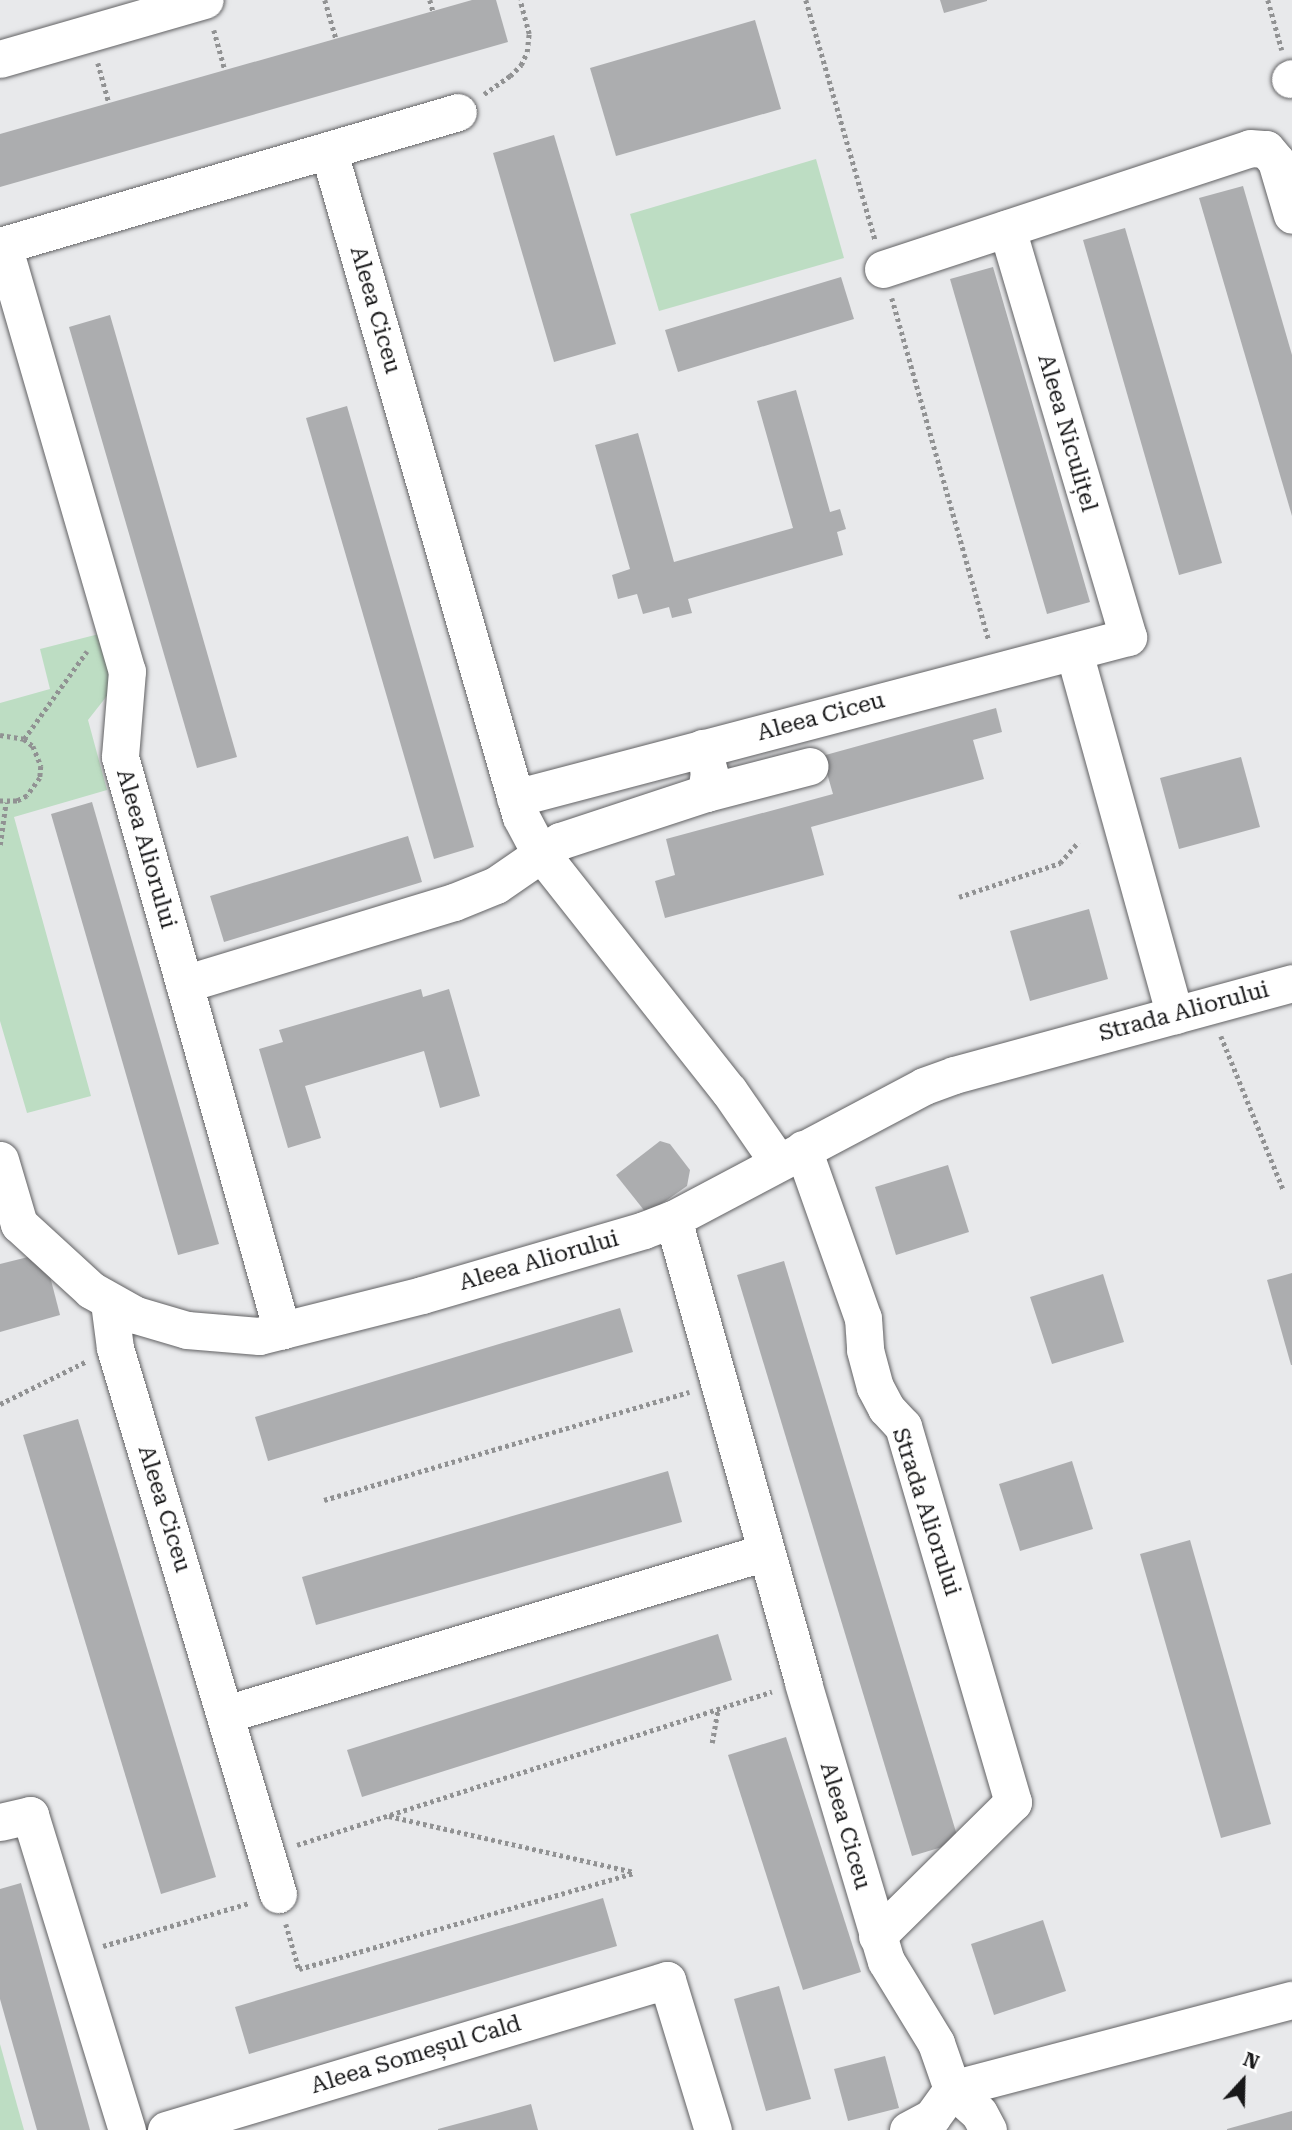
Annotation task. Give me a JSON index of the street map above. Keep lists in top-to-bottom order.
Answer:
{
  "streets": {
    "street": [
      "Aleea Ciceu",
      "Aleea Niculițel",
      "Aleea Aliorului",
      "Strada Aliorului",
      "Aleea Someșul Cald"
    ]
  },
  "crossings": [
    ["Aleea Ciceu", "Aleea Niculițel"],
    ["Aleea Ciceu", "Aleea Aliorului"],
    ["Aleea Ciceu", "Strada Aliorului"],
    ["Aleea Aliorului", "Strada Aliorului"]
  ],
  "north": "top"
}
